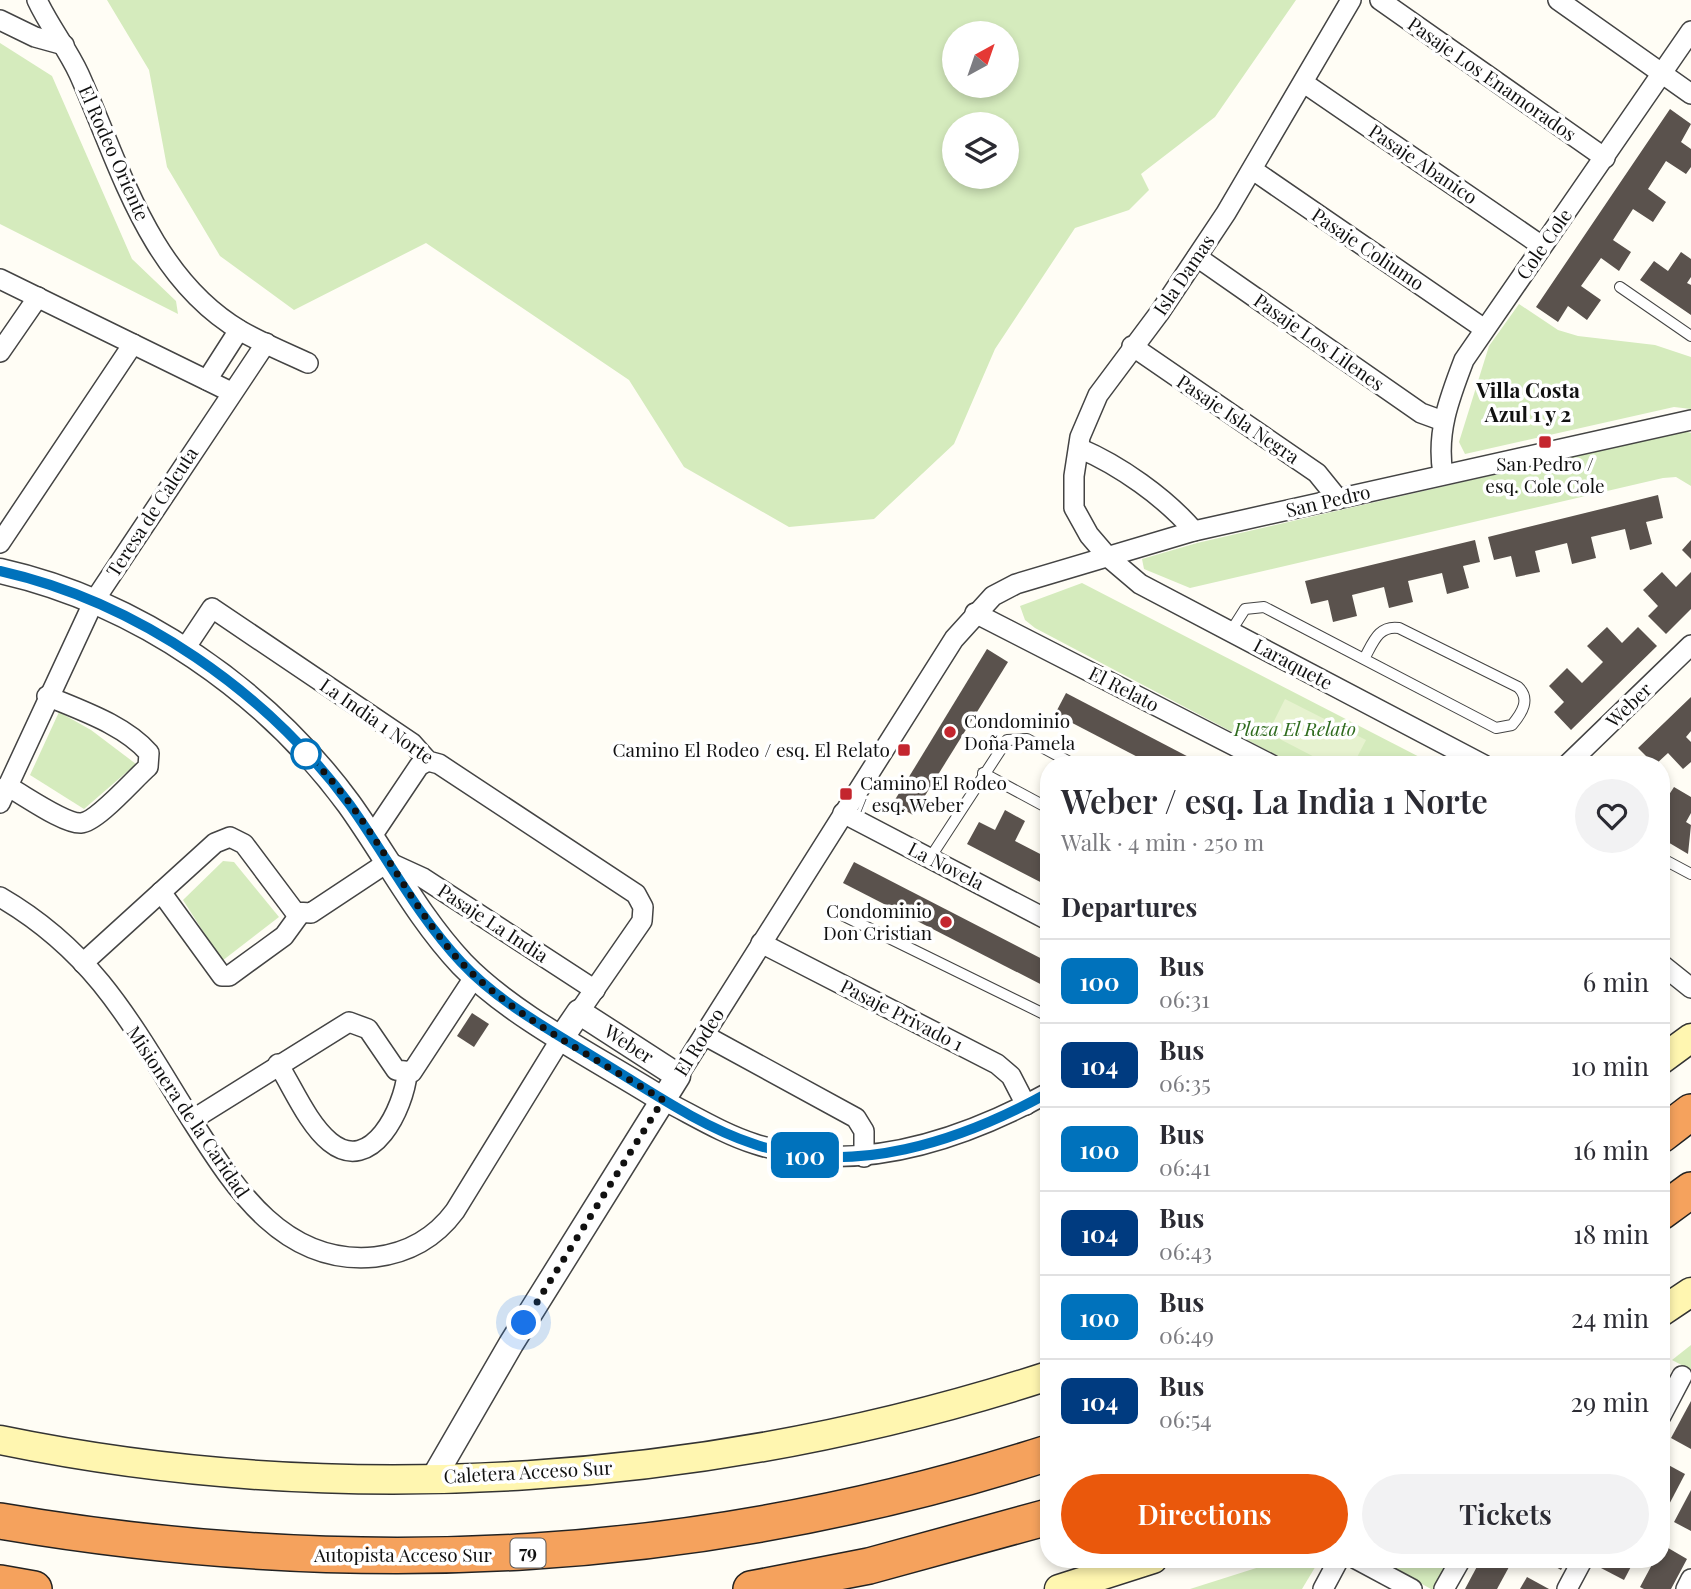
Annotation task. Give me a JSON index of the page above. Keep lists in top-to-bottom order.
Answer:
{
  "streets": {
    "highway": ["79", "Autopista Acceso Sur"],
    "main road": ["Caletera Acceso Sur"],
    "street": [
      "Pasaje Los Enamorados",
      "El Rodeo Oriente",
      "Pasaje Abanico",
      "Cole Cole",
      "Pasaje Coliumo",
      "Isla Damas",
      "Pasaje Los Lilenes",
      "Pasaje Isla Negra",
      "San Pedro",
      "Teresa de Calcuta",
      "Laraquete",
      "El Relato",
      "Weber",
      "La India 1 Norte",
      "La Novela",
      "Pasaje La India",
      "Pasaje Privado 1",
      "El Rodeo",
      "Misionera de la Caridad"
    ]
  },
  "crossings": [
    ["Pasaje Los Enamorados", "Cole Cole"],
    ["El Rodeo Oriente", "Teresa de Calcuta"],
    ["Pasaje Abanico", "Cole Cole"],
    ["Pasaje Abanico", "Isla Damas"],
    ["Cole Cole", "Pasaje Coliumo"],
    ["Cole Cole", "Pasaje Los Lilenes"],
    ["Cole Cole", "San Pedro"],
    ["Pasaje Coliumo", "Isla Damas"],
    ["Isla Damas", "Pasaje Los Lilenes"],
    ["Isla Damas", "Pasaje Isla Negra"],
    ["Isla Damas", "San Pedro"],
    ["Isla Damas", "Laraquete"],
    ["Pasaje Isla Negra", "San Pedro"],
    ["San Pedro", "Laraquete"],
    ["San Pedro", "El Relato"],
    ["San Pedro", "El Rodeo"],
    ["Teresa de Calcuta", "Weber"],
    ["El Relato", "El Rodeo"],
    ["Weber", "La India 1 Norte"],
    ["Weber", "Pasaje La India"],
    ["Weber", "Pasaje Privado 1"],
    ["Weber", "El Rodeo"],
    ["Weber", "Misionera de la Caridad"],
    ["La India 1 Norte", "Pasaje La India"],
    ["La Novela", "El Rodeo"],
    ["Pasaje Privado 1", "El Rodeo"],
    ["El Rodeo", "Caletera Acceso Sur"]
  ],
  "districts": ["Villa Costa Azul 1 y 2"],
  "parks": ["Plaza El Relato"],
  "places": {
    "transit": ["San Pedro / esq. Cole Cole", "Camino El Rodeo / esq. El Relato", "Camino El Rodeo / esq. Weber"],
    "other": ["Condominio Doña Pamela", "Condominio Don Cristian"]
  },
  "lines": ["bus line 100"],
  "north": "top right",
  "page": {
    "on_map": "100",
    "heading": [
      ["Weber / esq. La India 1 Norte", "Walk · 4 min · 250 m"],
      "Departures"
    ],
    "list": [
      {
        "mark": "100",
        "name": "Bus",
        "note": "06:31",
        "value": "6 min"
      },
      {
        "mark": "104",
        "name": "Bus",
        "note": "06:35",
        "value": "10 min"
      },
      {
        "mark": "100",
        "name": "Bus",
        "note": "06:41",
        "value": "16 min"
      },
      {
        "mark": "104",
        "name": "Bus",
        "note": "06:43",
        "value": "18 min"
      },
      {
        "mark": "100",
        "name": "Bus",
        "note": "06:49",
        "value": "24 min"
      },
      {
        "mark": "104",
        "name": "Bus",
        "note": "06:54",
        "value": "29 min"
      }
    ],
    "buttons": ["Directions", "Tickets"]
  }
}
